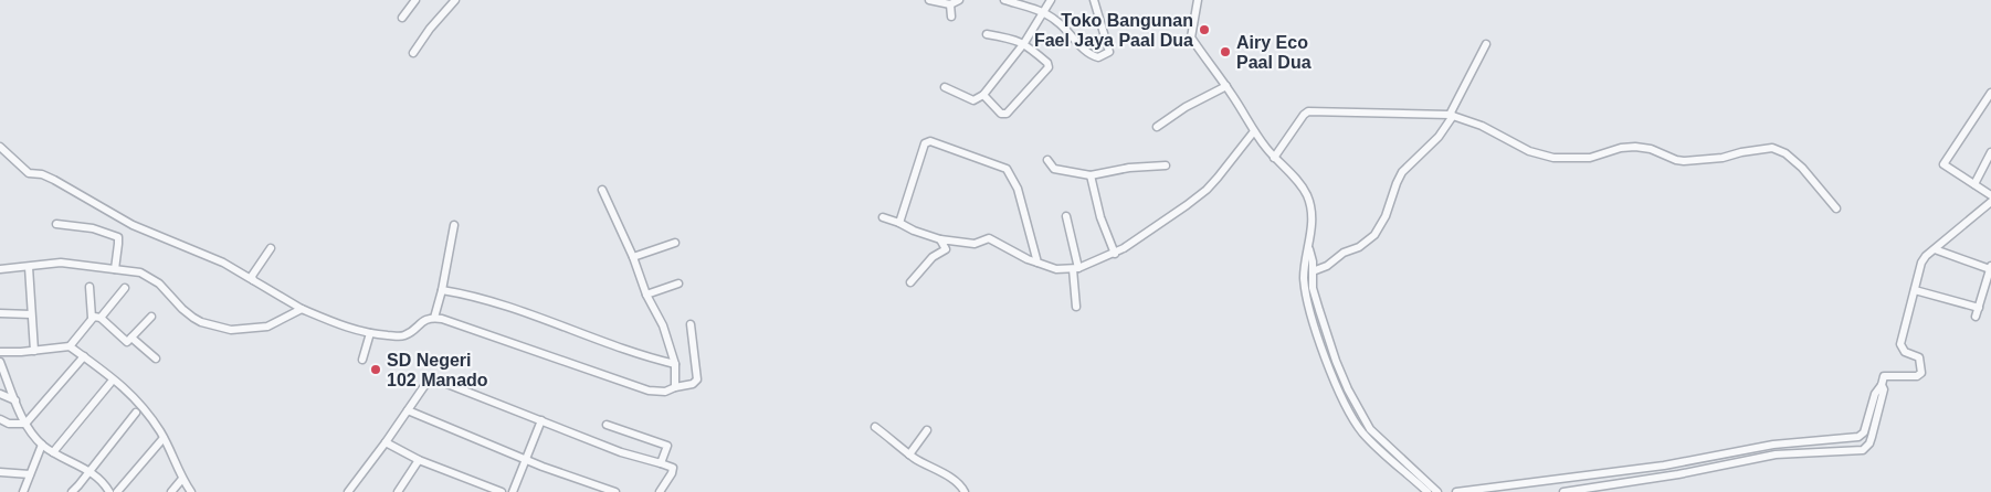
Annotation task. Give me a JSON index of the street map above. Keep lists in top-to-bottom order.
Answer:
{
  "places": ["Toko Bangunan Fael Jaya Paal Dua", "Airy Eco Paal Dua", "SD Negeri 102 Manado"]
}
